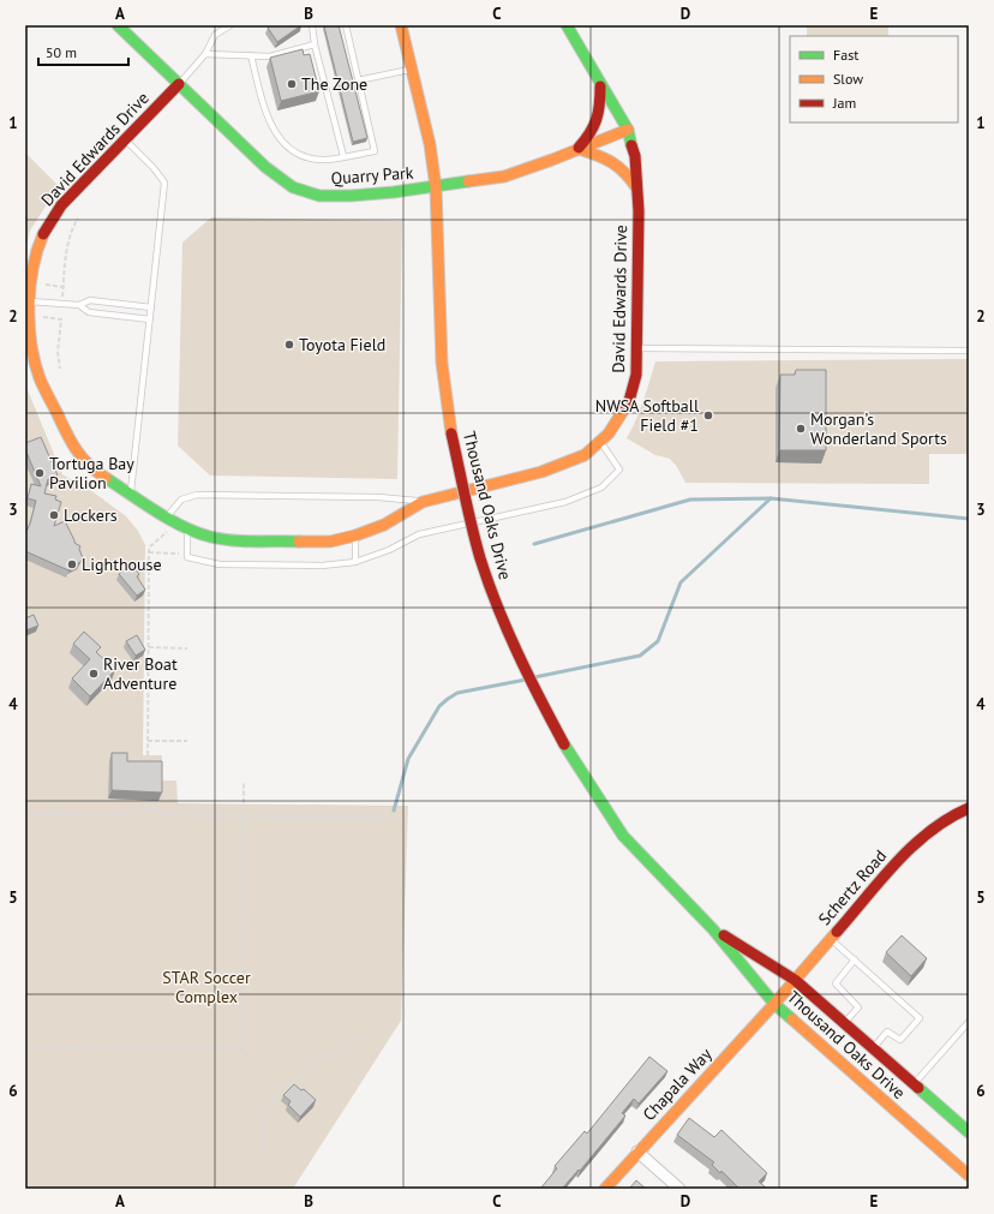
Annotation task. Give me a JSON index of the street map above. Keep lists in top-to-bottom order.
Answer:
{
  "streets": {
    "street": [
      "David Edwards Drive",
      "Quarry Park",
      "Thousand Oaks Drive",
      "Schertz Road",
      "Chapala Way"
    ]
  },
  "crossings": [
    ["David Edwards Drive", "Quarry Park"],
    ["Quarry Park", "Thousand Oaks Drive"],
    ["Thousand Oaks Drive", "Schertz Road"],
    ["Thousand Oaks Drive", "Chapala Way"],
    ["Schertz Road", "Chapala Way"]
  ],
  "parks": ["STAR Soccer Complex"],
  "places": [
    "The Zone",
    "Toyota Field",
    "NWSA Softball Field #1",
    "Morgan’s Wonderland Sports",
    "Tortuga Bay Pavilion",
    "Lockers",
    "Lighthouse",
    "River Boat Adventure"
  ],
  "legend": ["Fast", "Slow", "Jam"],
  "scale_bar": "50 m",
  "grid": {
    "columns": [
      "A",
      "B",
      "C",
      "D",
      "E"
    ],
    "rows": [
      "1",
      "2",
      "3",
      "4",
      "5",
      "6"
    ]
  }
}
